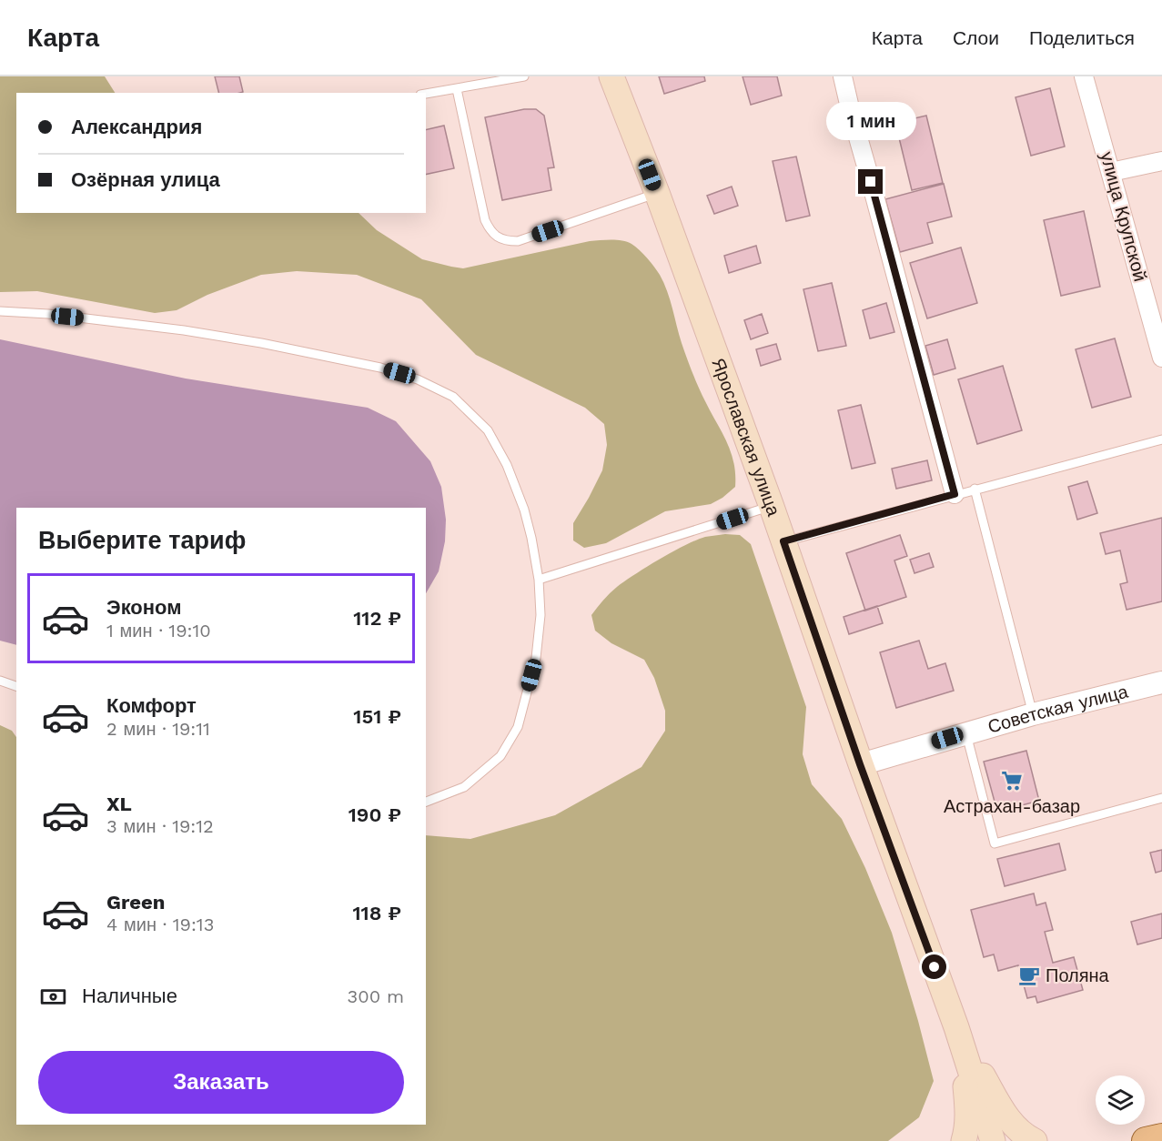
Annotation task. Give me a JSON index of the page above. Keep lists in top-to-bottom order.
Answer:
{
  "streets": {
    "main road": ["Ярославская улица"],
    "street": ["улица Крупской", "Советская улица"]
  },
  "crossings": [
    ["Ярославская улица", "Советская улица"]
  ],
  "places": {
    "supermarket": ["Астрахан-базар"],
    "cafe": ["Поляна"]
  },
  "page": {
    "header": "Карта",
    "nav": ["Карта", "Слои", "Поделиться"],
    "banner": ["Александрия", "Озёрная улица"],
    "bubble": "1 мин",
    "heading": "Выберите тариф",
    "list": [
      {
        "name": "Эконом",
        "note": "1 мин · 19:10",
        "value": "112 ₽"
      },
      {
        "name": "Комфорт",
        "note": "2 мин · 19:11",
        "value": "151 ₽"
      },
      {
        "name": "XL",
        "note": "3 мин · 19:12",
        "value": "190 ₽"
      },
      {
        "name": "Green",
        "note": "4 мин · 19:13",
        "value": "118 ₽"
      }
    ],
    "pay": ["Наличные", "300 m"],
    "buttons": "Заказать"
  }
}
